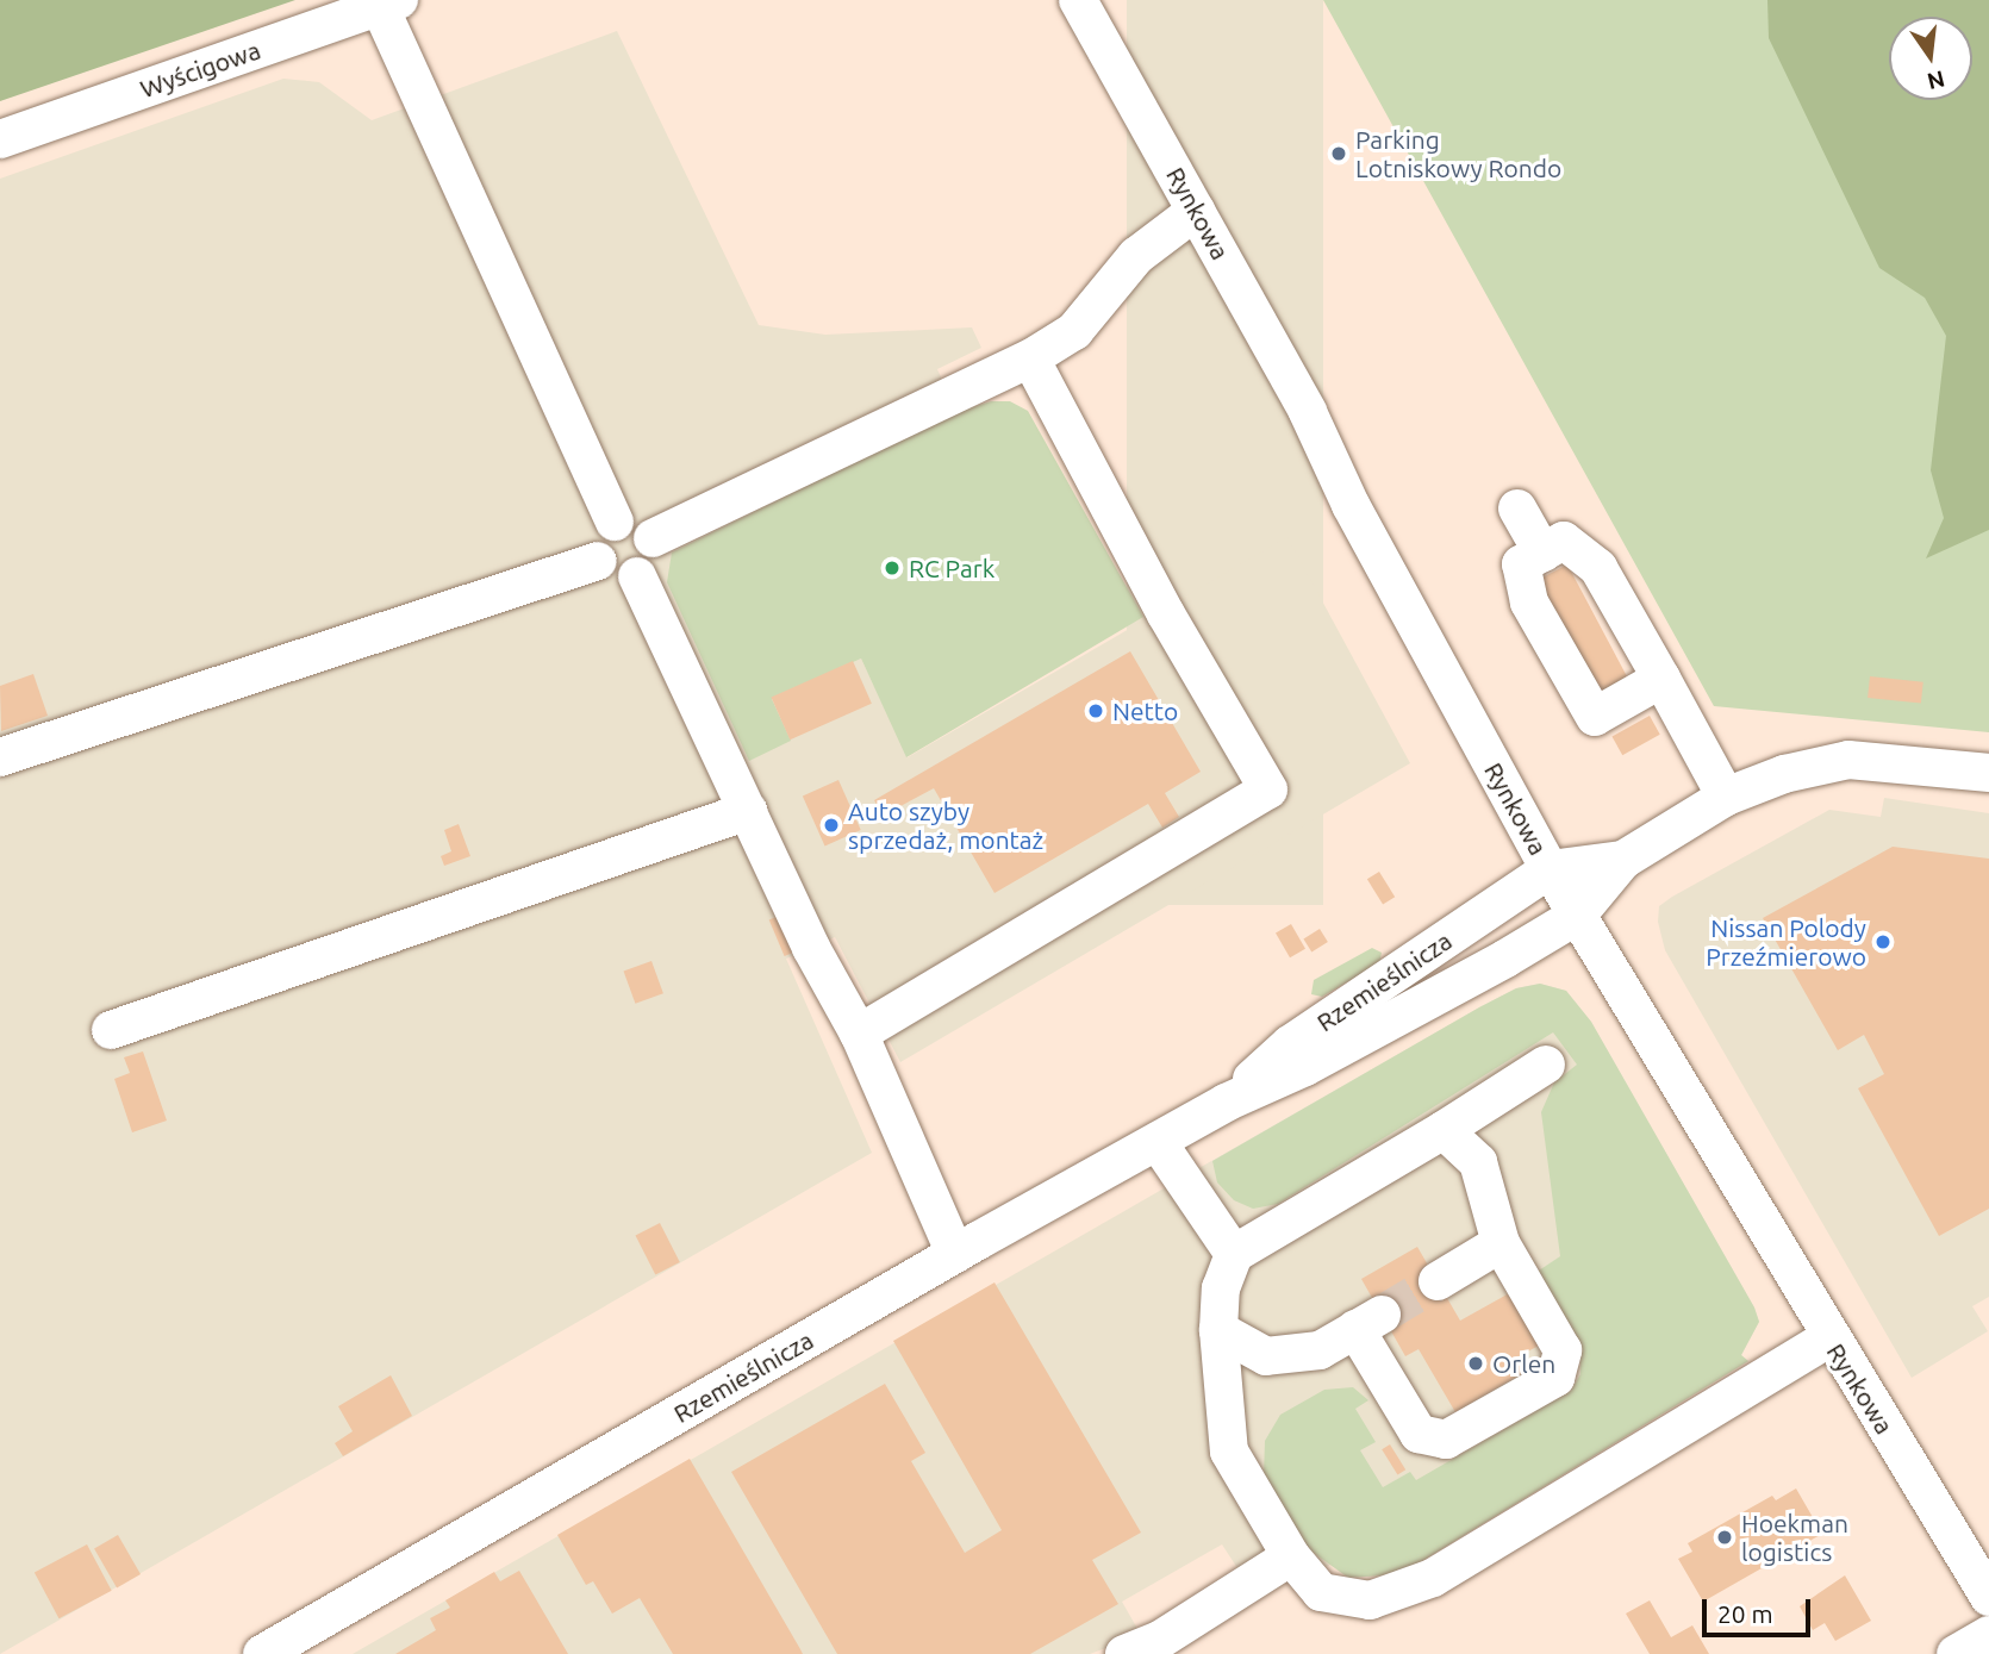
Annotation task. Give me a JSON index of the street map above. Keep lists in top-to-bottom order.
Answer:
{
  "streets": {
    "street": ["Wyścigowa", "Rynkowa", "Rzemieślnicza"]
  },
  "crossings": [
    ["Rynkowa", "Rzemieślnicza"]
  ],
  "places": [
    "Parking Lotniskowy Rondo",
    "RC Park",
    "Netto",
    "Auto szyby sprzedaż, montaż",
    "Nissan Polody Przeźmierowo",
    "Orlen",
    "Hoekman logistics"
  ],
  "scale_bar": "20 m",
  "north": "bottom"
}
